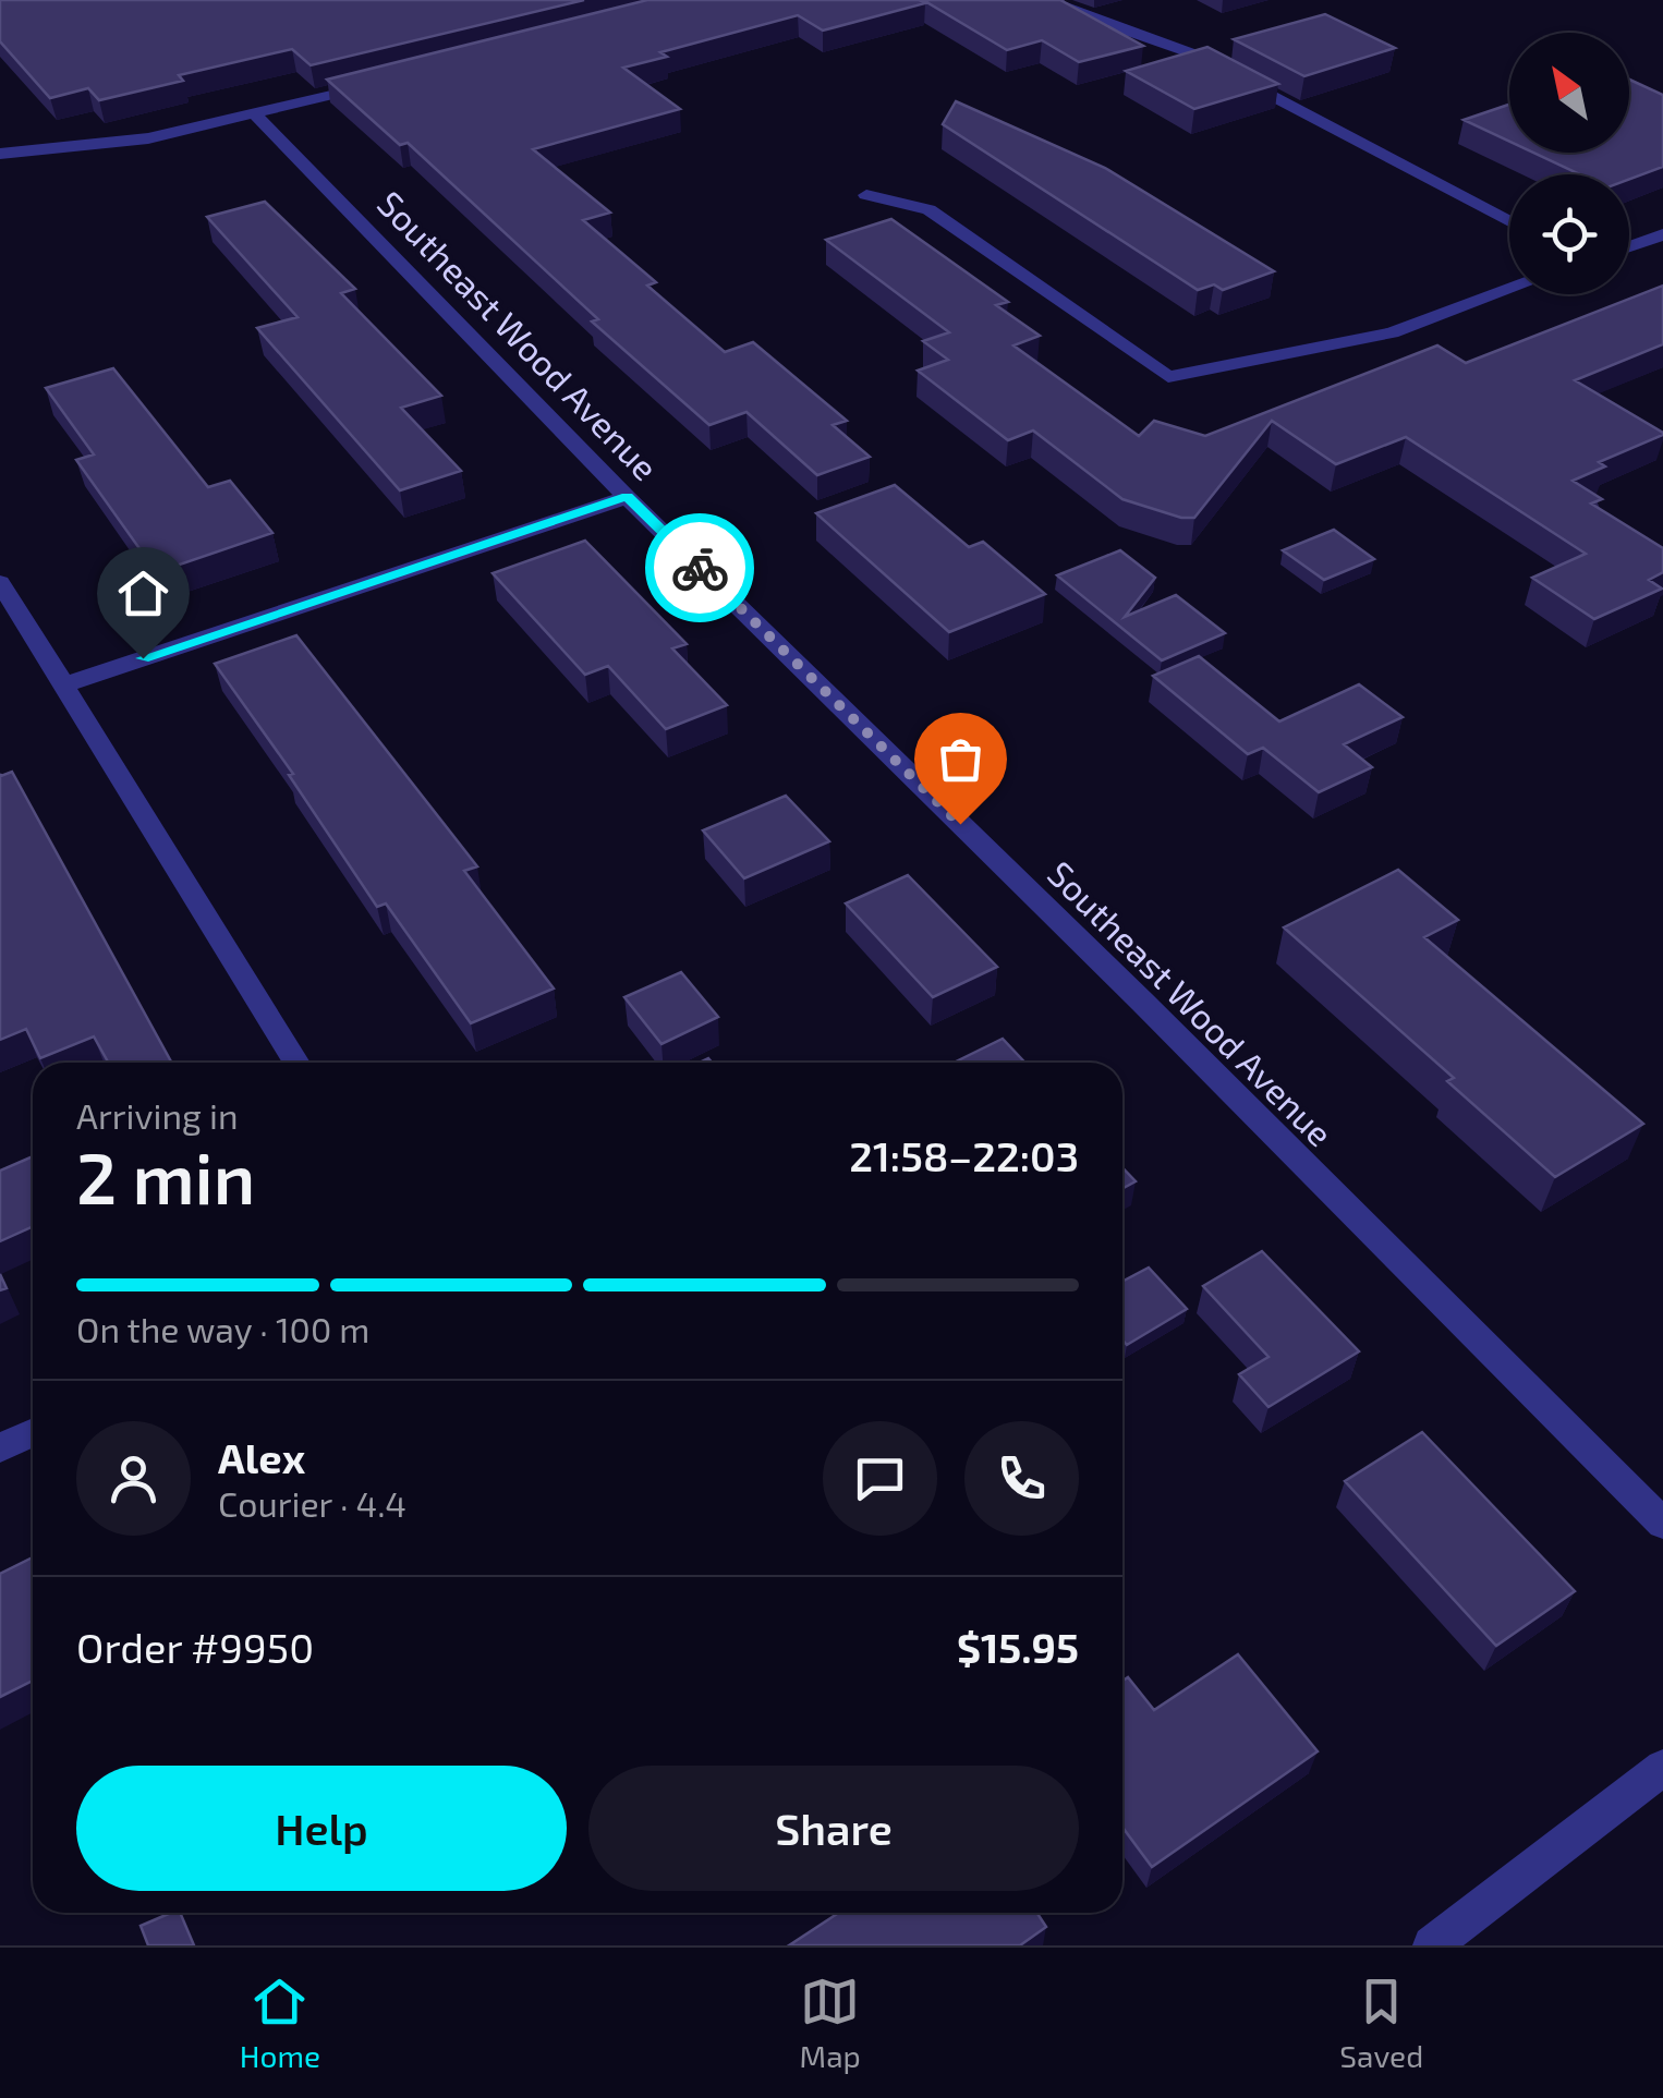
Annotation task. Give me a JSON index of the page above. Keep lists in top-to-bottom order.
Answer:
{
  "streets": {
    "street": ["Southeast Wood Avenue"]
  },
  "north": "top left",
  "page": {
    "heading": ["2 min", "Arriving in", "21:58–22:03"],
    "panel": [
      "Alex",
      "Courier · 4.4",
      "Order #9950",
      "$15.95"
    ],
    "bar": "On the way · 100 m",
    "buttons": ["Help", "Share"],
    "tabs": ["Home", "Map", "Saved"]
  }
}
